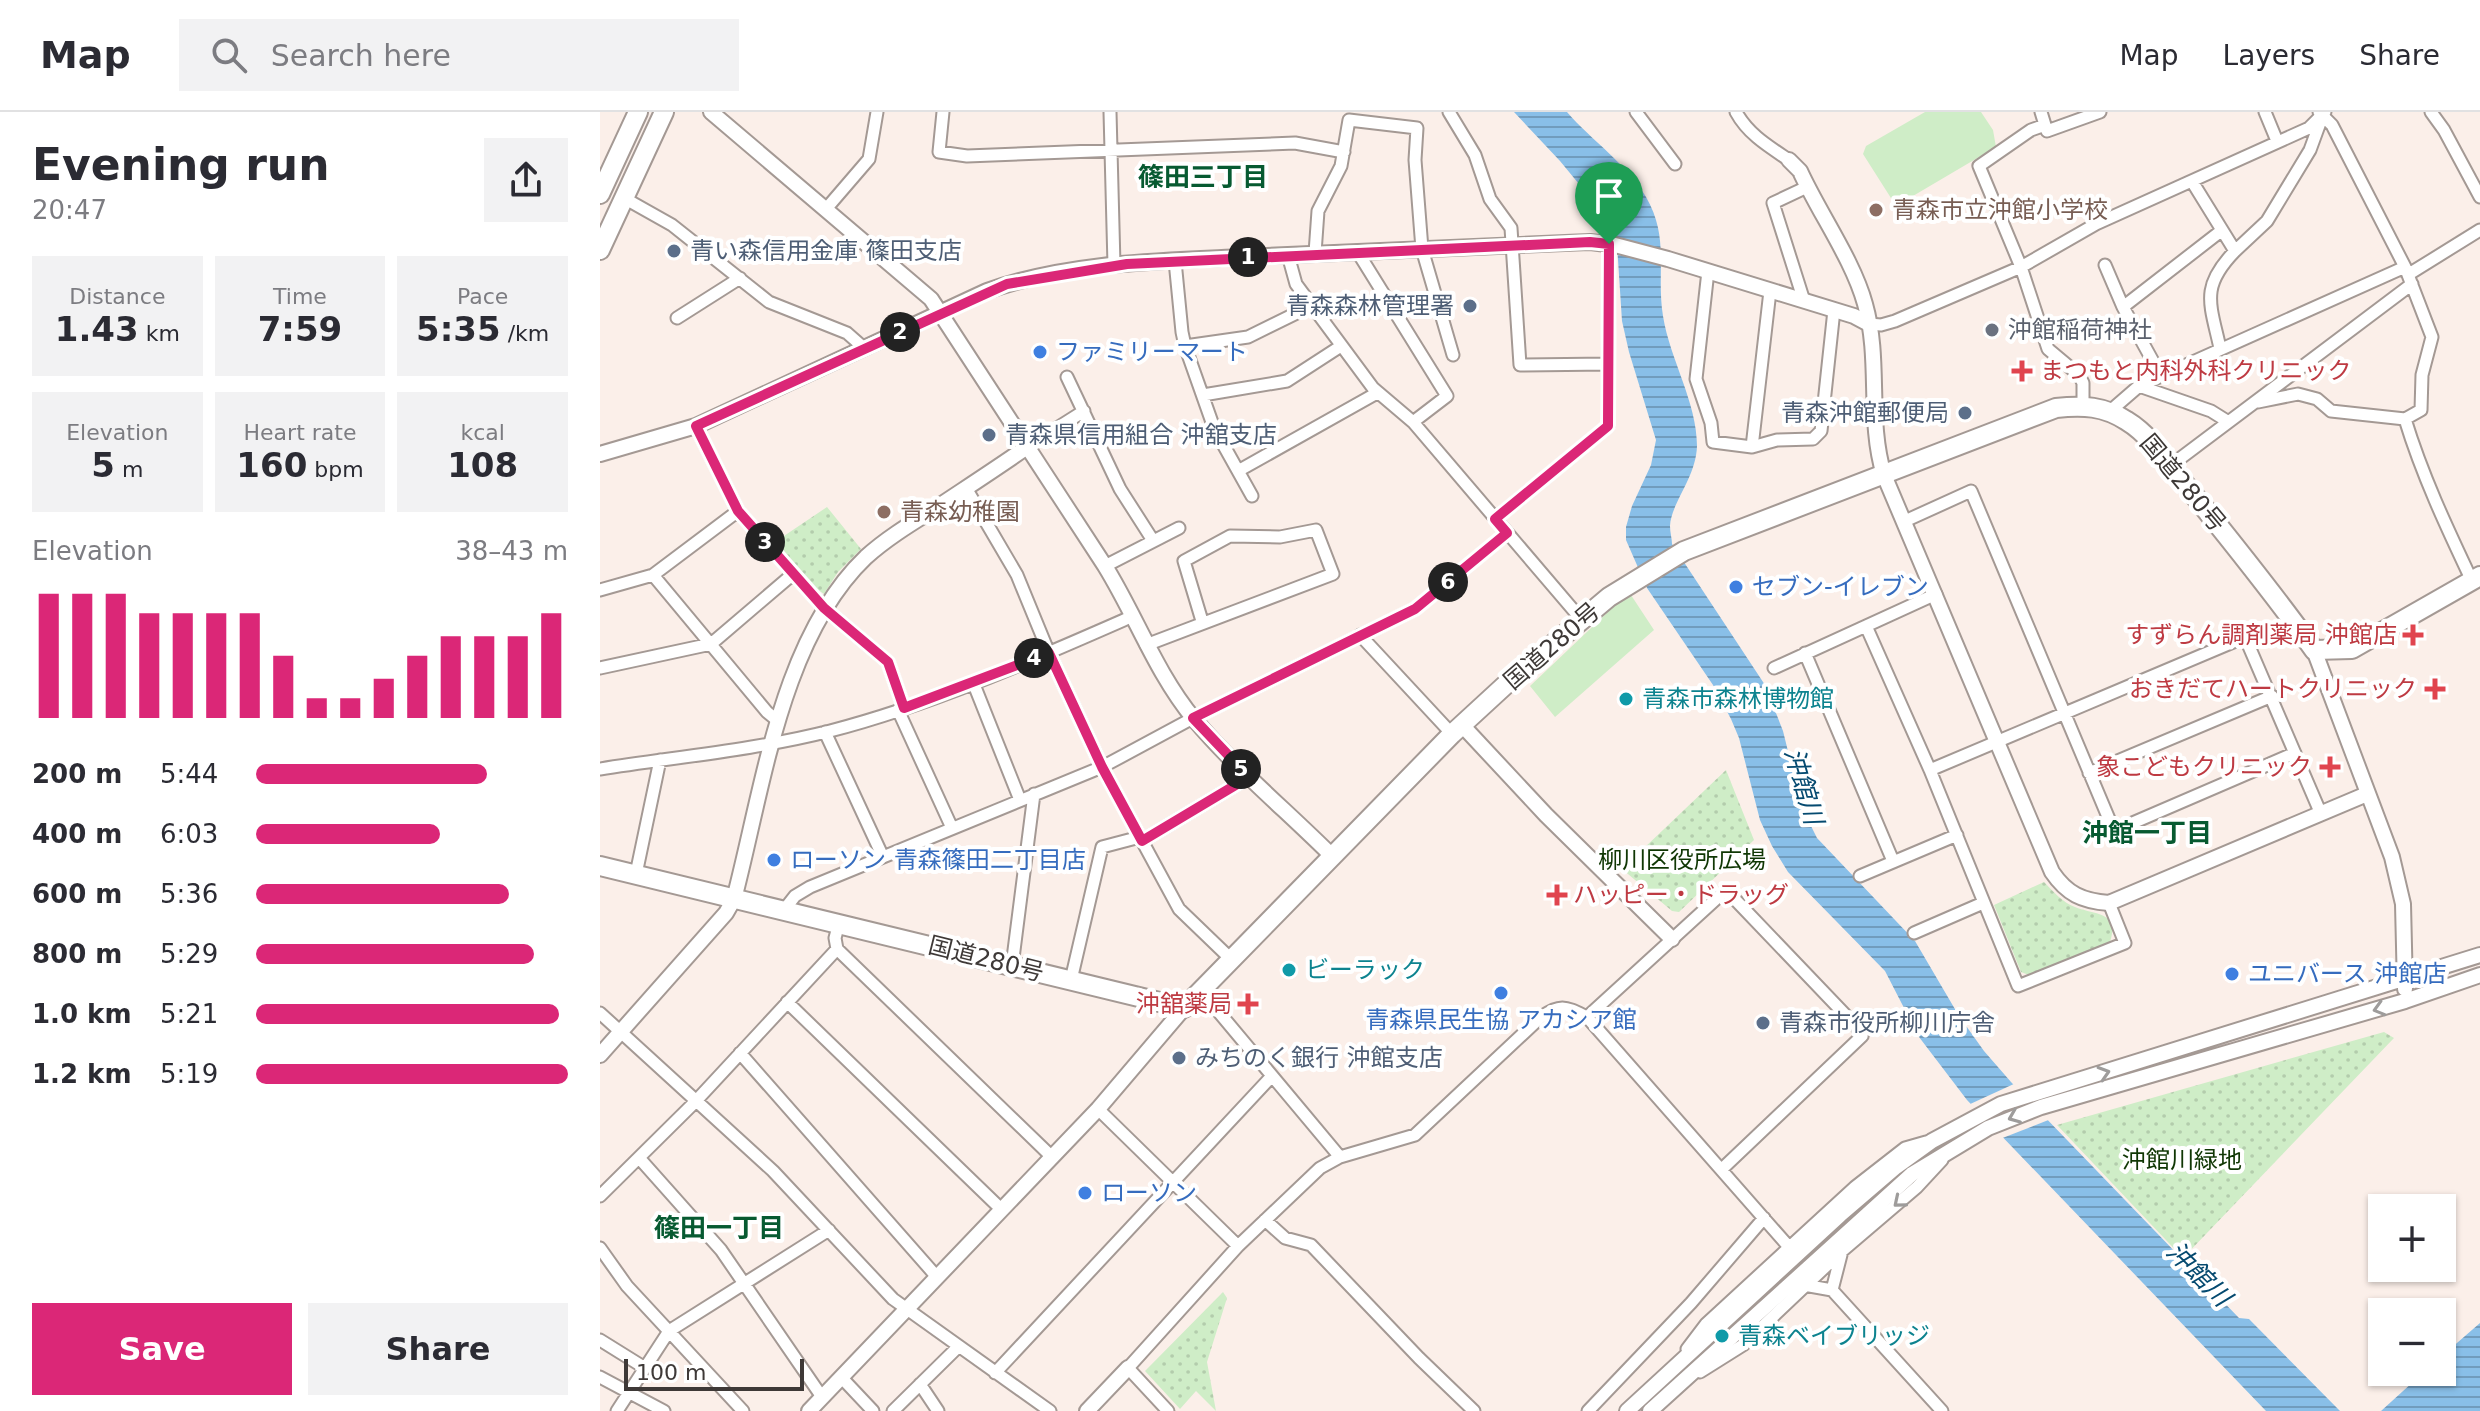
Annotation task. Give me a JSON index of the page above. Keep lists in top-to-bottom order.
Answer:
{
  "streets": {
    "highway": ["国道280号"]
  },
  "districts": ["篠田三丁目", "沖館一丁目", "篠田一丁目"],
  "water": ["沖館川"],
  "parks": ["柳川区役所広場", "沖館川緑地"],
  "places": {
    "other": [
      "青森市立沖館小学校",
      "青い森信用金庫 篠田支店",
      "青森森林管理署",
      "沖館稲荷神社",
      "ファミリーマート",
      "青森沖館郵便局",
      "青森県信用組合 沖舘支店",
      "青森幼稚園",
      "セブン-イレブン",
      "青森市森林博物館",
      "ローソン 青森篠田二丁目店",
      "ビーラック",
      "ユニバース 沖館店",
      "青森県民生協 アカシア館",
      "青森市役所柳川庁舎",
      "みちのく銀行 沖館支店",
      "ローソン",
      "青森ベイブリッジ"
    ],
    "health": [
      "まつもと内科外科クリニック",
      "すずらん調剤薬局 沖館店",
      "おきだてハートクリニック",
      "象こどもクリニック",
      "ハッピー・ドラッグ",
      "沖舘薬局"
    ]
  },
  "scale_bar": "100 m",
  "page": {
    "header": "Map",
    "search": "Search here",
    "nav": ["Map", "Layers", "Share"],
    "heading": ["Evening run", "20:47"],
    "pins": [
      "1",
      "2",
      "3",
      "6",
      "4",
      "5"
    ],
    "stats": [
      ["Distance", "1.43 km"],
      ["Time", "7:59"],
      ["Pace", "5:35 /km"],
      ["Elevation", "5 m"],
      ["Heart rate", "160 bpm"],
      ["kcal", "108"]
    ],
    "chart": ["Elevation", "38–43 m"],
    "list": [
      {
        "name": "200 m",
        "note": "5:44"
      },
      {
        "name": "400 m",
        "note": "6:03"
      },
      {
        "name": "600 m",
        "note": "5:36"
      },
      {
        "name": "800 m",
        "note": "5:29"
      },
      {
        "name": "1.0 km",
        "note": "5:21"
      },
      {
        "name": "1.2 km",
        "note": "5:19"
      }
    ],
    "map_buttons": ["+", "−"],
    "buttons": ["Save", "Share"],
    "scale": "100 m"
  }
}
